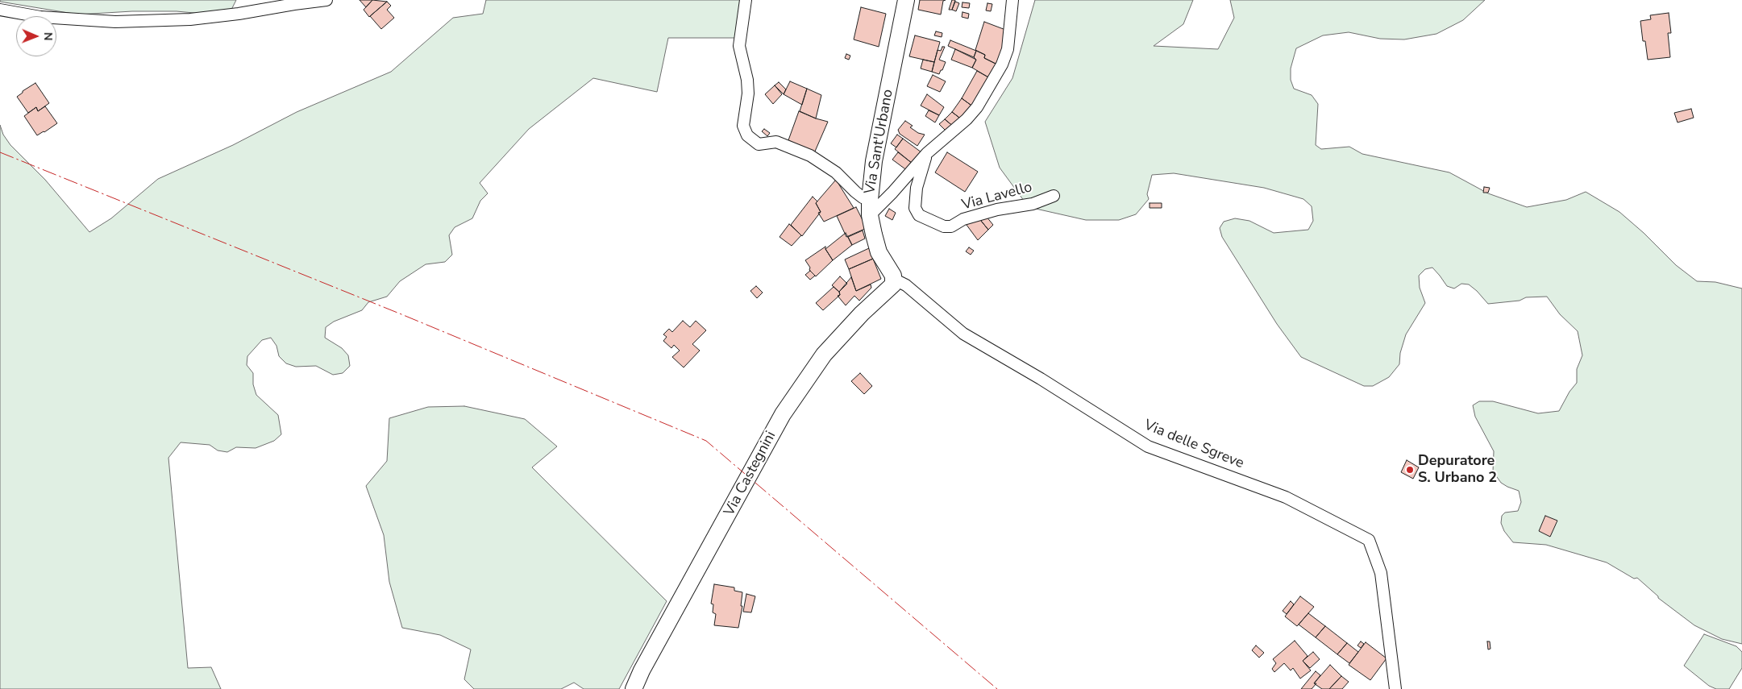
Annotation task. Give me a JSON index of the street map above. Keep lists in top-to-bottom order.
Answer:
{
  "streets": {
    "street": [
      "Via Sant'Urbano",
      "Via Lavello",
      "Via delle Sgreve",
      "Via Castegnini"
    ]
  },
  "crossings": [
    ["Via Sant'Urbano", "Via delle Sgreve"],
    ["Via Sant'Urbano", "Via Castegnini"],
    ["Via delle Sgreve", "Via Castegnini"]
  ],
  "places": ["Depuratore S. Urbano 2"],
  "north": "right"
}
